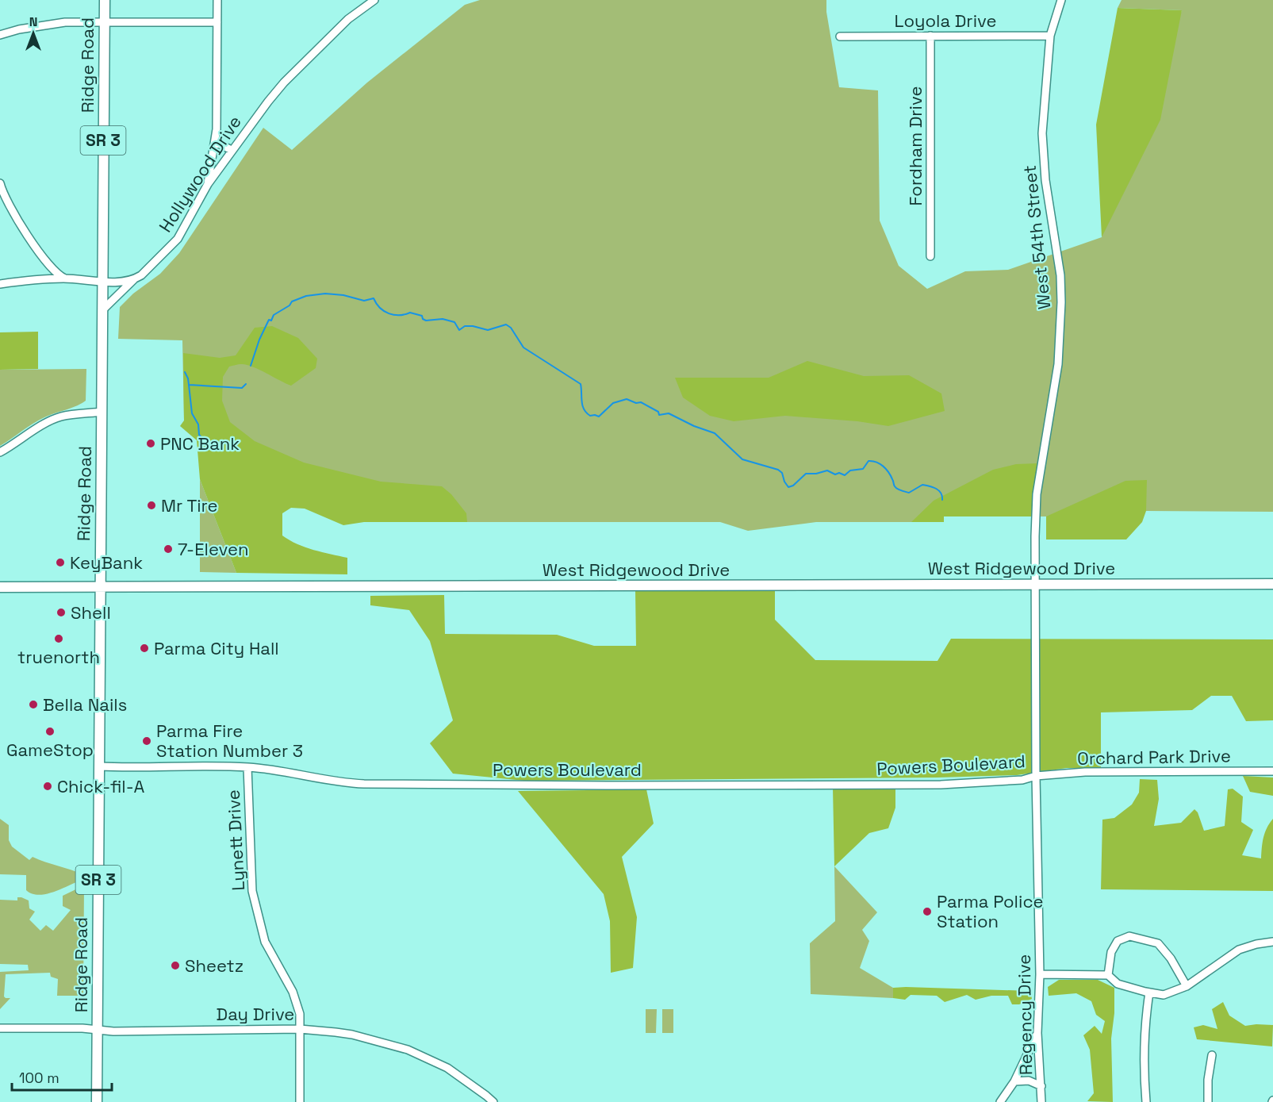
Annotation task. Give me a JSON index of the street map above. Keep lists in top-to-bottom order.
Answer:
{
  "streets": {
    "main road": ["Ridge Road", "SR 3", "West Ridgewood Drive"],
    "street": [
      "Loyola Drive",
      "Fordham Drive",
      "Hollywood Drive",
      "West 54th Street",
      "Orchard Park Drive",
      "Powers Boulevard",
      "Lynett Drive",
      "Day Drive",
      "Regency Drive"
    ]
  },
  "crossings": [
    ["Loyola Drive", "Fordham Drive"],
    ["Loyola Drive", "West 54th Street"],
    ["Ridge Road", "Hollywood Drive"],
    ["Ridge Road", "West Ridgewood Drive"],
    ["Ridge Road", "Powers Boulevard"],
    ["Ridge Road", "Day Drive"],
    ["West 54th Street", "West Ridgewood Drive"],
    ["West 54th Street", "Regency Drive"],
    ["West Ridgewood Drive", "Regency Drive"],
    ["Orchard Park Drive", "Powers Boulevard"],
    ["Orchard Park Drive", "Regency Drive"],
    ["Powers Boulevard", "Lynett Drive"],
    ["Powers Boulevard", "Regency Drive"],
    ["Lynett Drive", "Day Drive"]
  ],
  "places": [
    "PNC Bank",
    "Mr Tire",
    "7-Eleven",
    "KeyBank",
    "Shell",
    "truenorth",
    "Parma City Hall",
    "Bella Nails",
    "GameStop",
    "Parma Fire Station Number 3",
    "Chick-fil-A",
    "Parma Police Station",
    "Sheetz"
  ],
  "scale_bar": "100 m",
  "north": "top"
}
